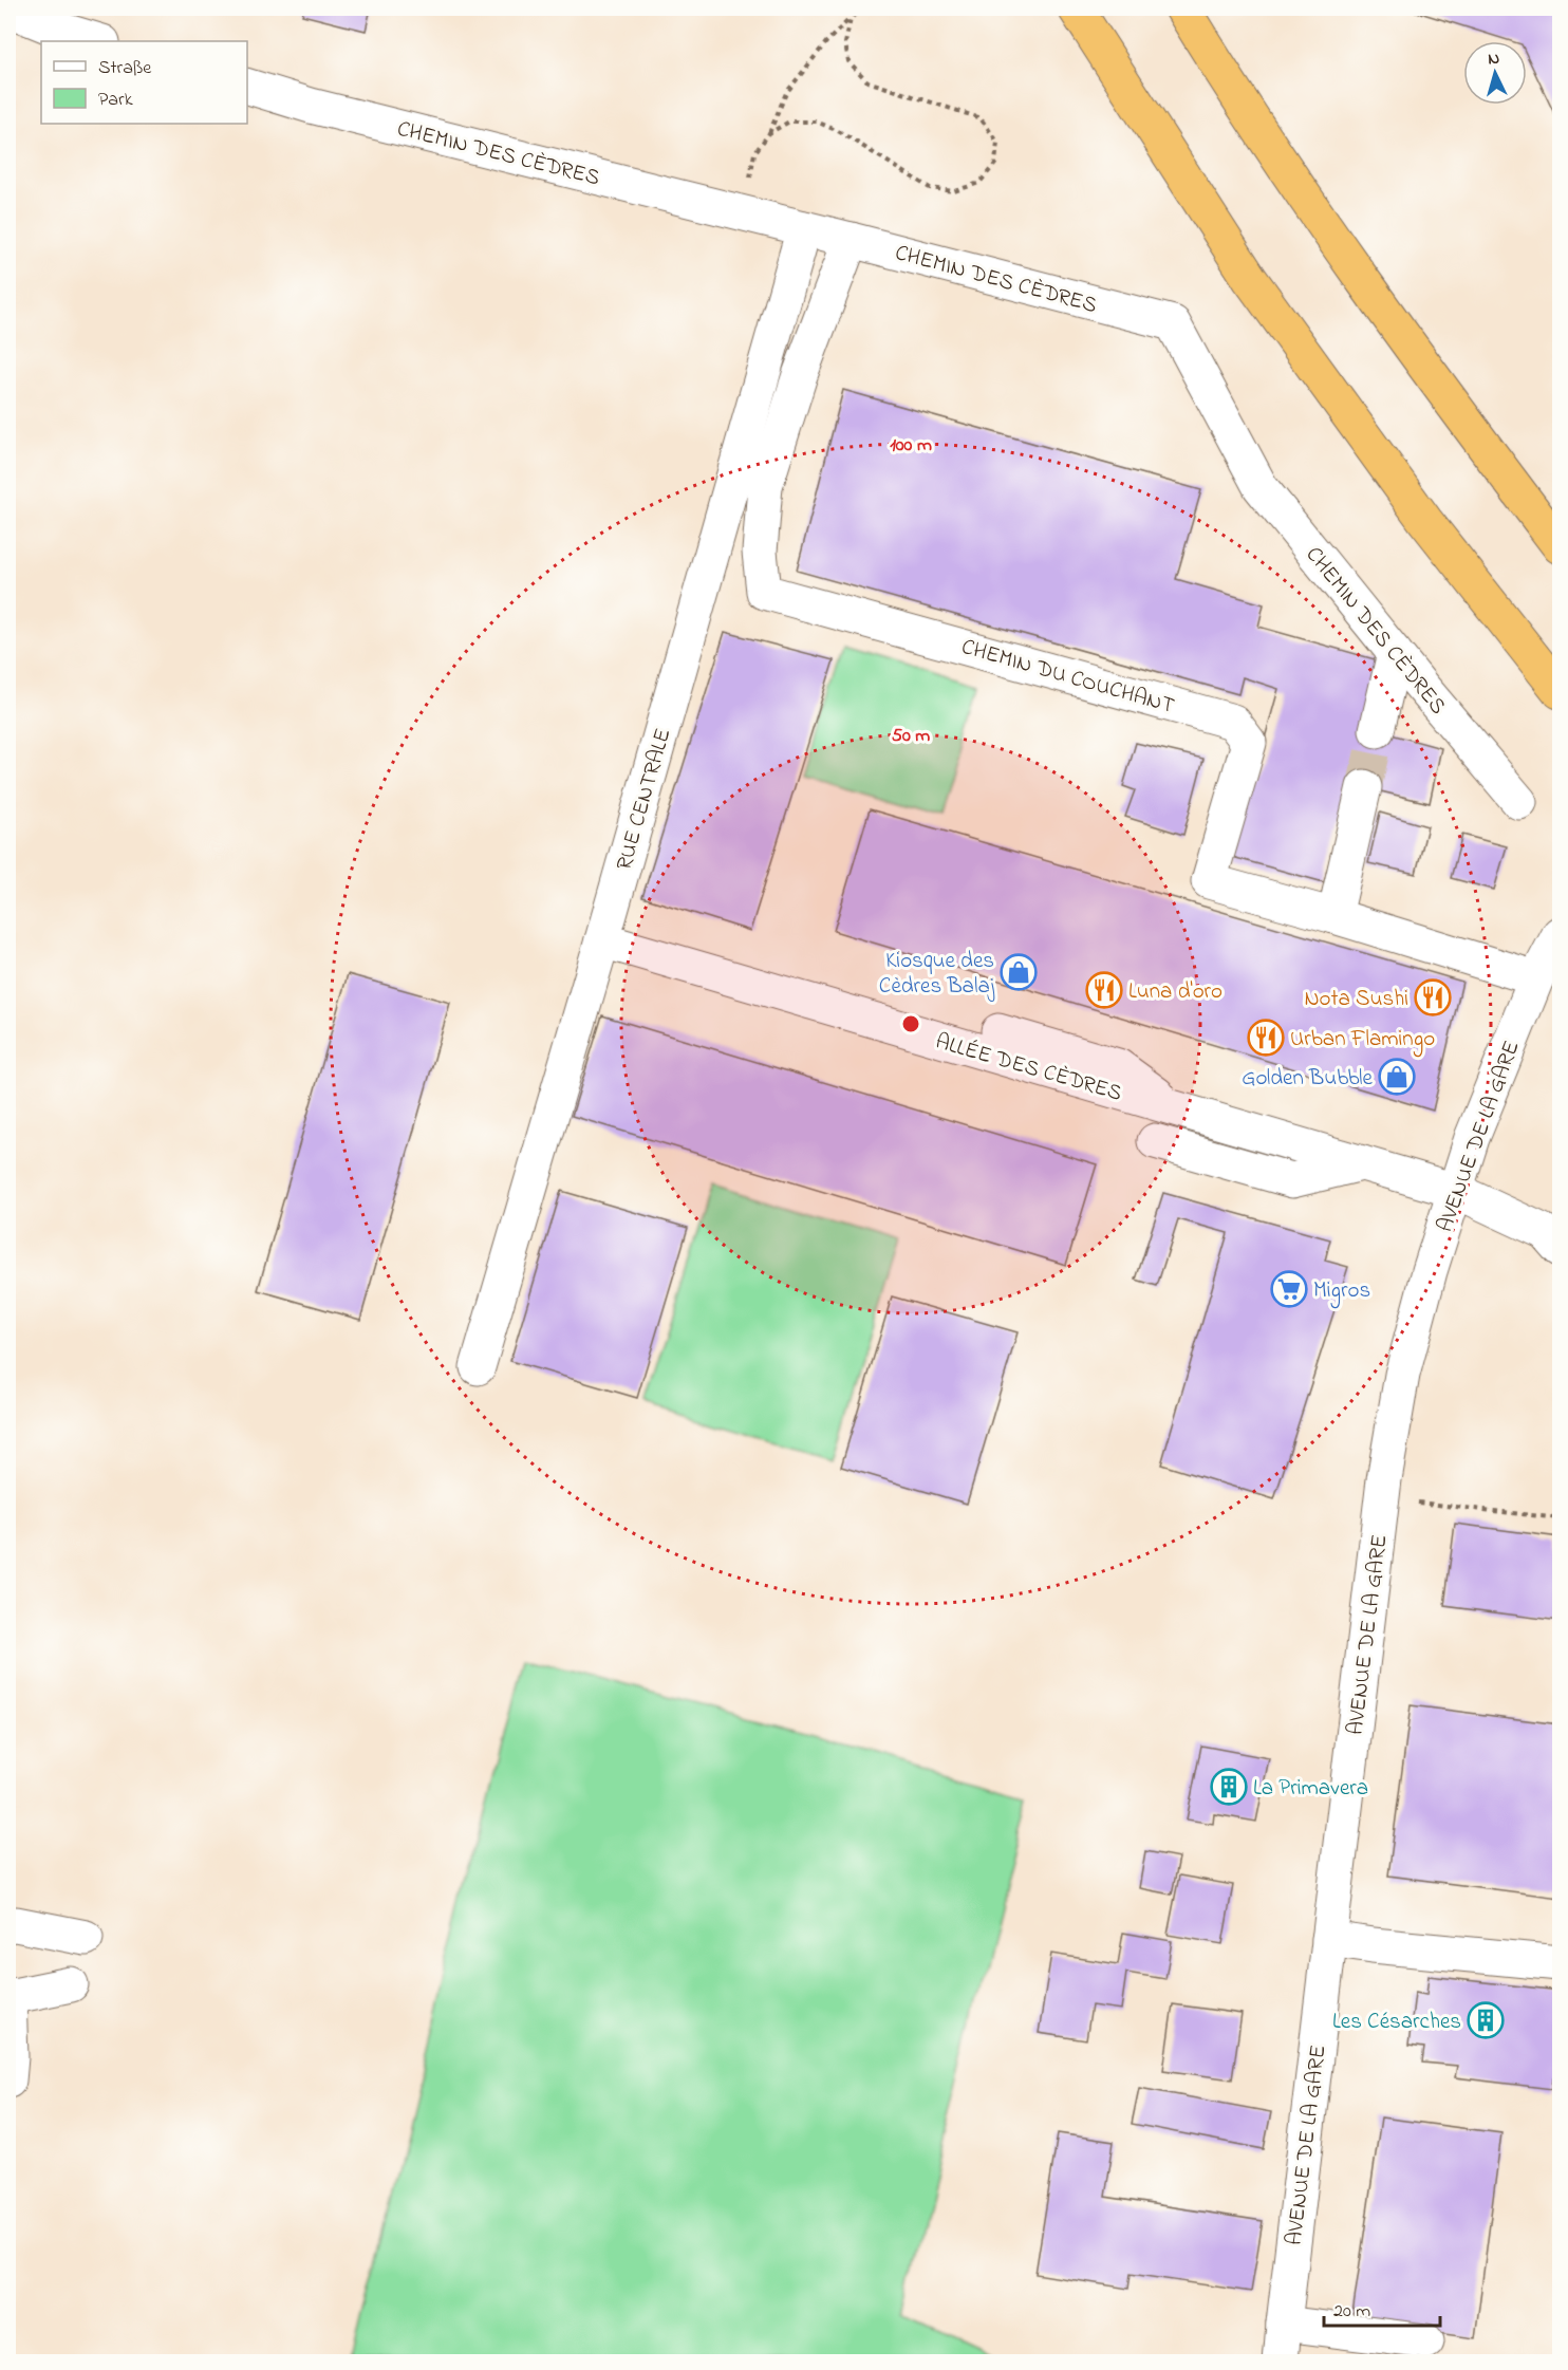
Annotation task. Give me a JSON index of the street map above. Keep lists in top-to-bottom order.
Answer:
{
  "streets": {
    "street": [
      "CHEMIN DES CÈDRES",
      "CHEMIN DU COUCHANT",
      "RUE CENTRALE",
      "ALLÉE DES CÈDRES",
      "AVENUE DE LA GARE"
    ]
  },
  "crossings": [
    ["CHEMIN DES CÈDRES", "CHEMIN DU COUCHANT"],
    ["CHEMIN DES CÈDRES", "RUE CENTRALE"],
    ["CHEMIN DU COUCHANT", "AVENUE DE LA GARE"],
    ["RUE CENTRALE", "ALLÉE DES CÈDRES"],
    ["ALLÉE DES CÈDRES", "AVENUE DE LA GARE"]
  ],
  "places": {
    "shop": ["Kiosque des Cèdres Balaj", "Golden Bubble"],
    "restaurant": ["Luna d'oro", "Nota Sushi", "Urban Flamingo"],
    "supermarket": ["Migros"],
    "building": ["La Primavera", "Les Césarches"]
  },
  "legend": ["Straße", "Park"],
  "scale_bar": "20 m",
  "north": "top",
  "rings": ["100 m", "50 m"]
}
